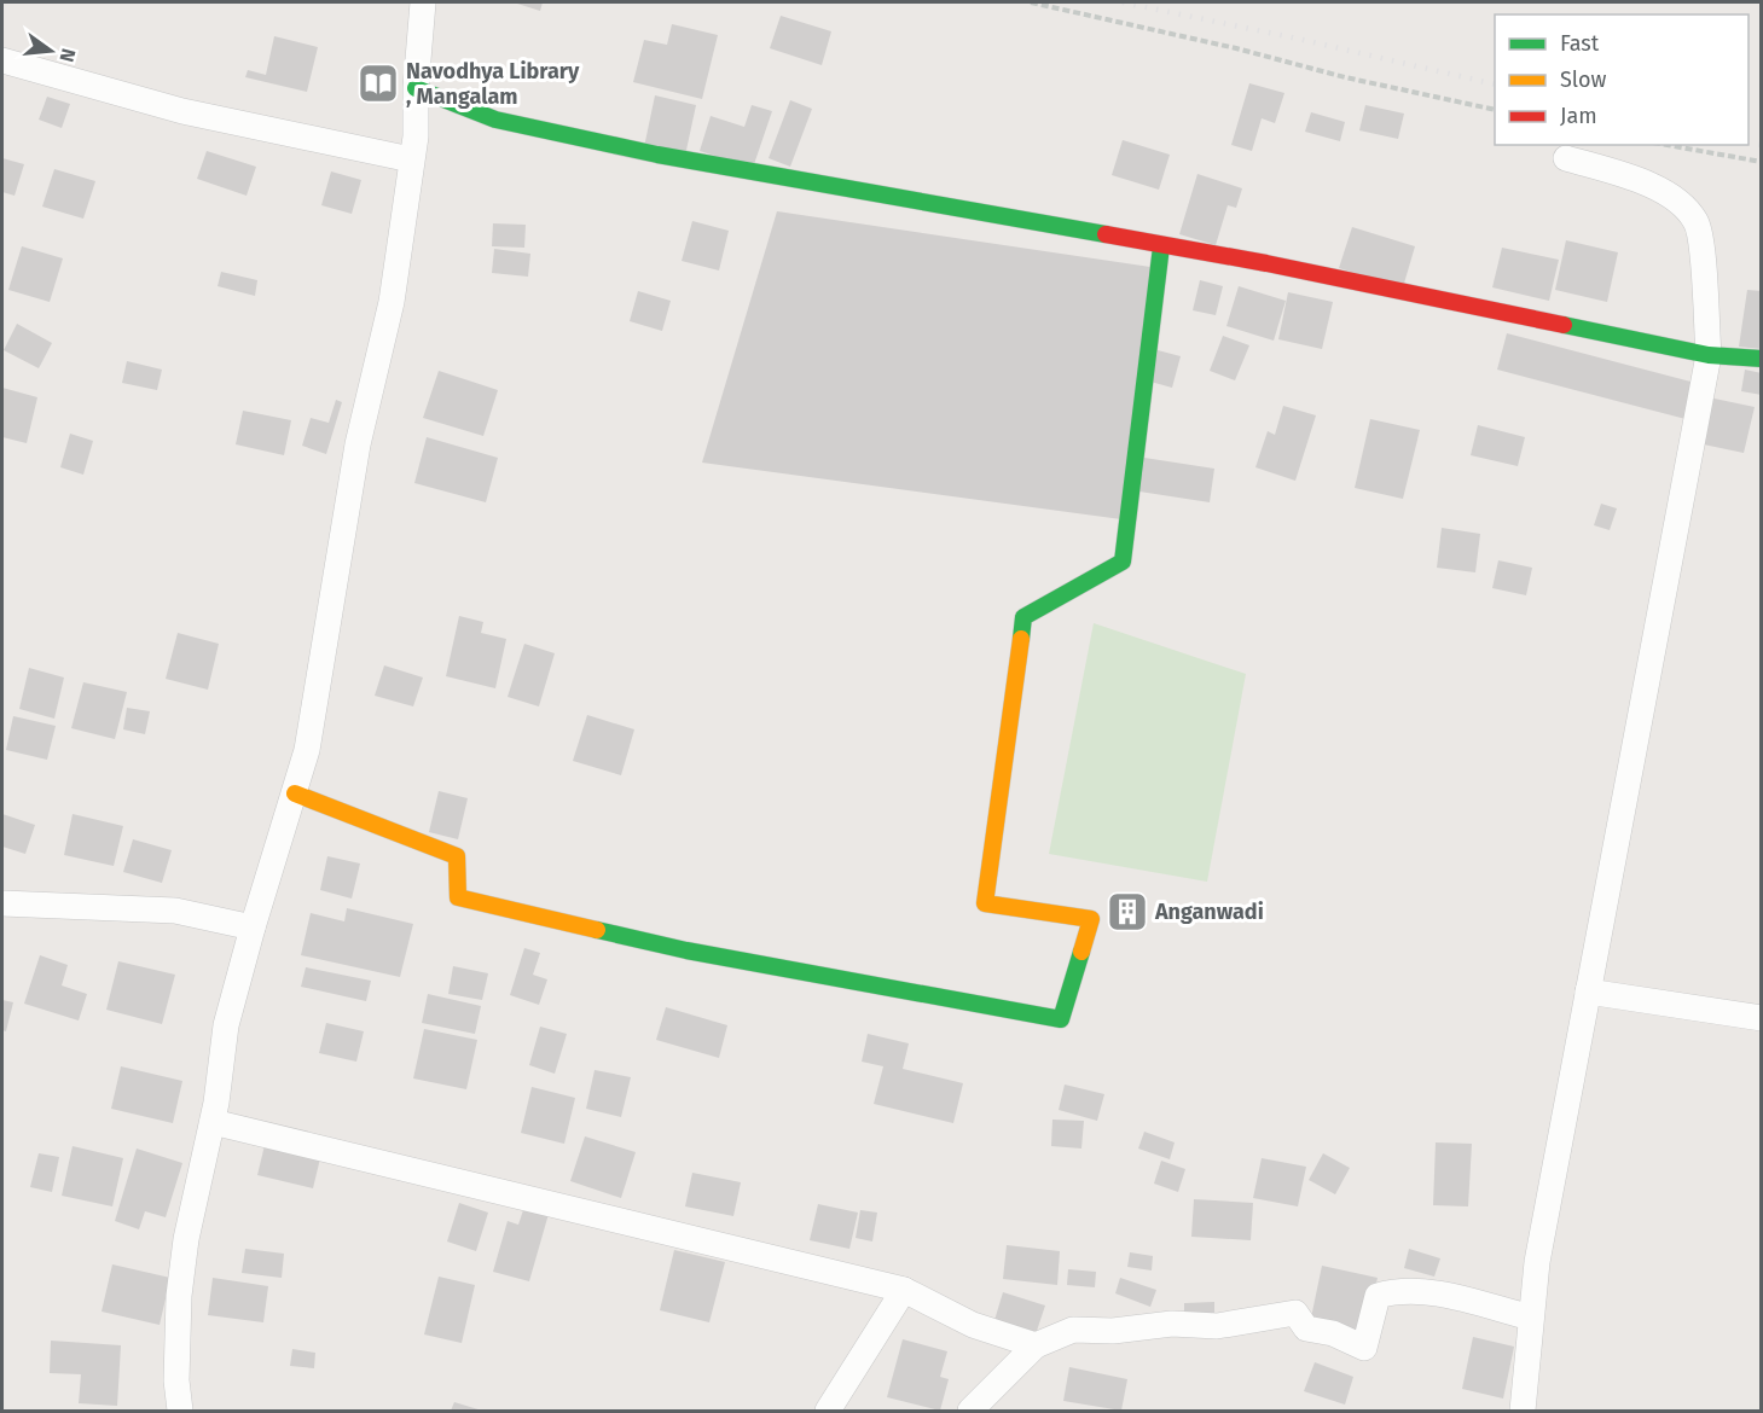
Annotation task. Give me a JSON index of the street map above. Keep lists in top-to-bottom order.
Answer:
{
  "places": {
    "library": ["Navodhya Library , Mangalam"],
    "building": ["Anganwadi"]
  },
  "legend": ["Fast", "Slow", "Jam"],
  "north": "right"
}
